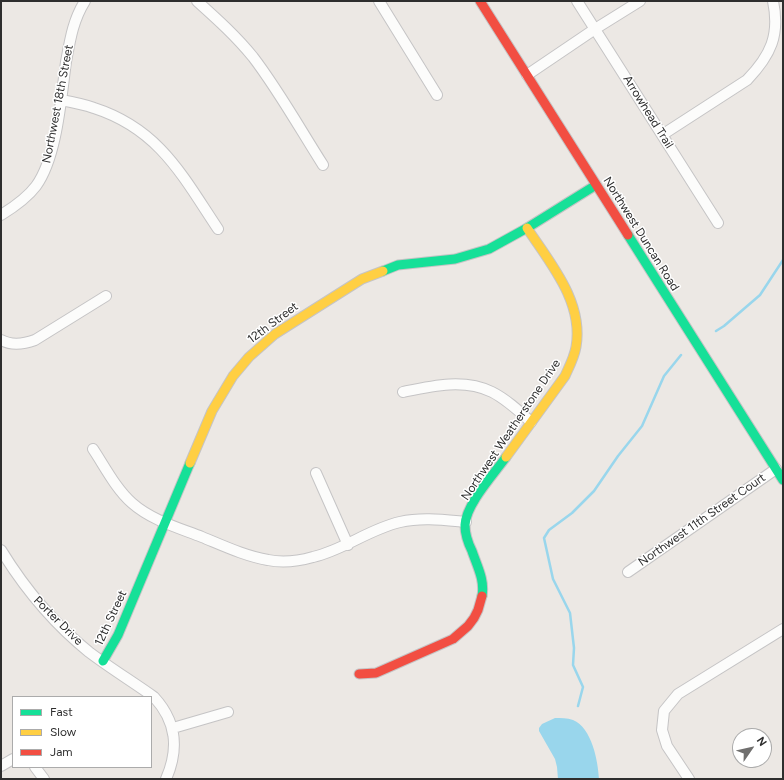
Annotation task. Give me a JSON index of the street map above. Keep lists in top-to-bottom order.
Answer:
{
  "streets": {
    "street": [
      "Northwest 18th Street",
      "Arrowhead Trail",
      "Northwest Duncan Road",
      "12th Street",
      "Northwest Weatherstone Drive",
      "Northwest 11th Street Court",
      "Porter Drive"
    ]
  },
  "crossings": [
    ["Northwest Duncan Road", "12th Street"],
    ["Northwest Duncan Road", "Northwest 11th Street Court"],
    ["12th Street", "Northwest Weatherstone Drive"],
    ["12th Street", "Porter Drive"]
  ],
  "legend": ["Fast", "Slow", "Jam"],
  "north": "top right"
}
